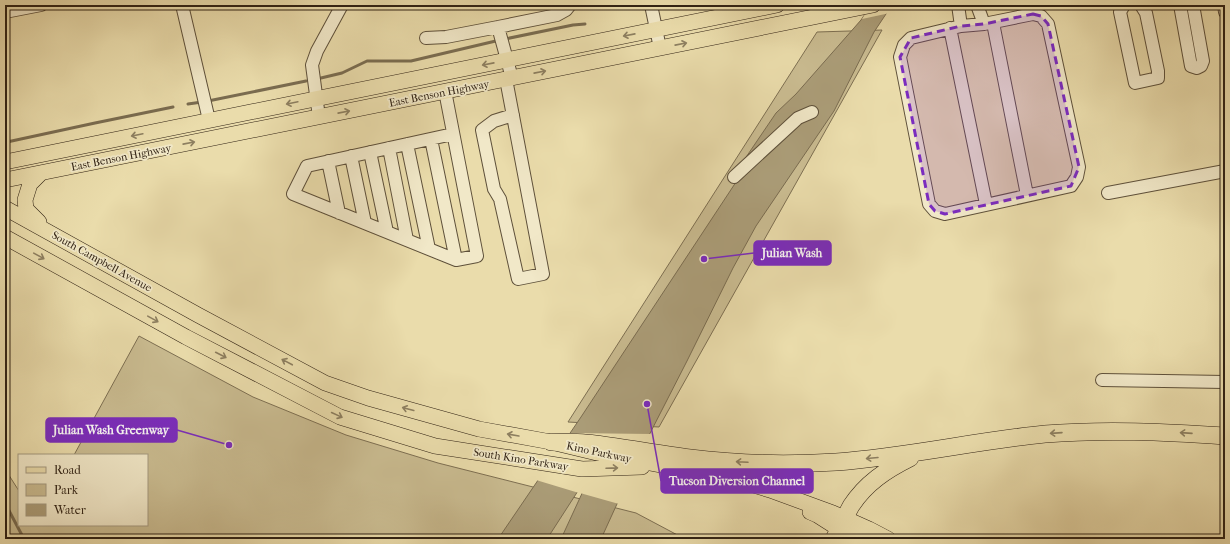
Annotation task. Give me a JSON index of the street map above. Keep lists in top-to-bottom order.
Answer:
{
  "streets": {
    "main road": ["East Benson Highway", "South Campbell Avenue", "South Kino Parkway"]
  },
  "crossings": [
    ["South Campbell Avenue", "South Kino Parkway"]
  ],
  "places": ["Julian Wash", "Tucson Diversion Channel", "Julian Wash Greenway"],
  "legend": ["Road", "Park", "Water"]
}
